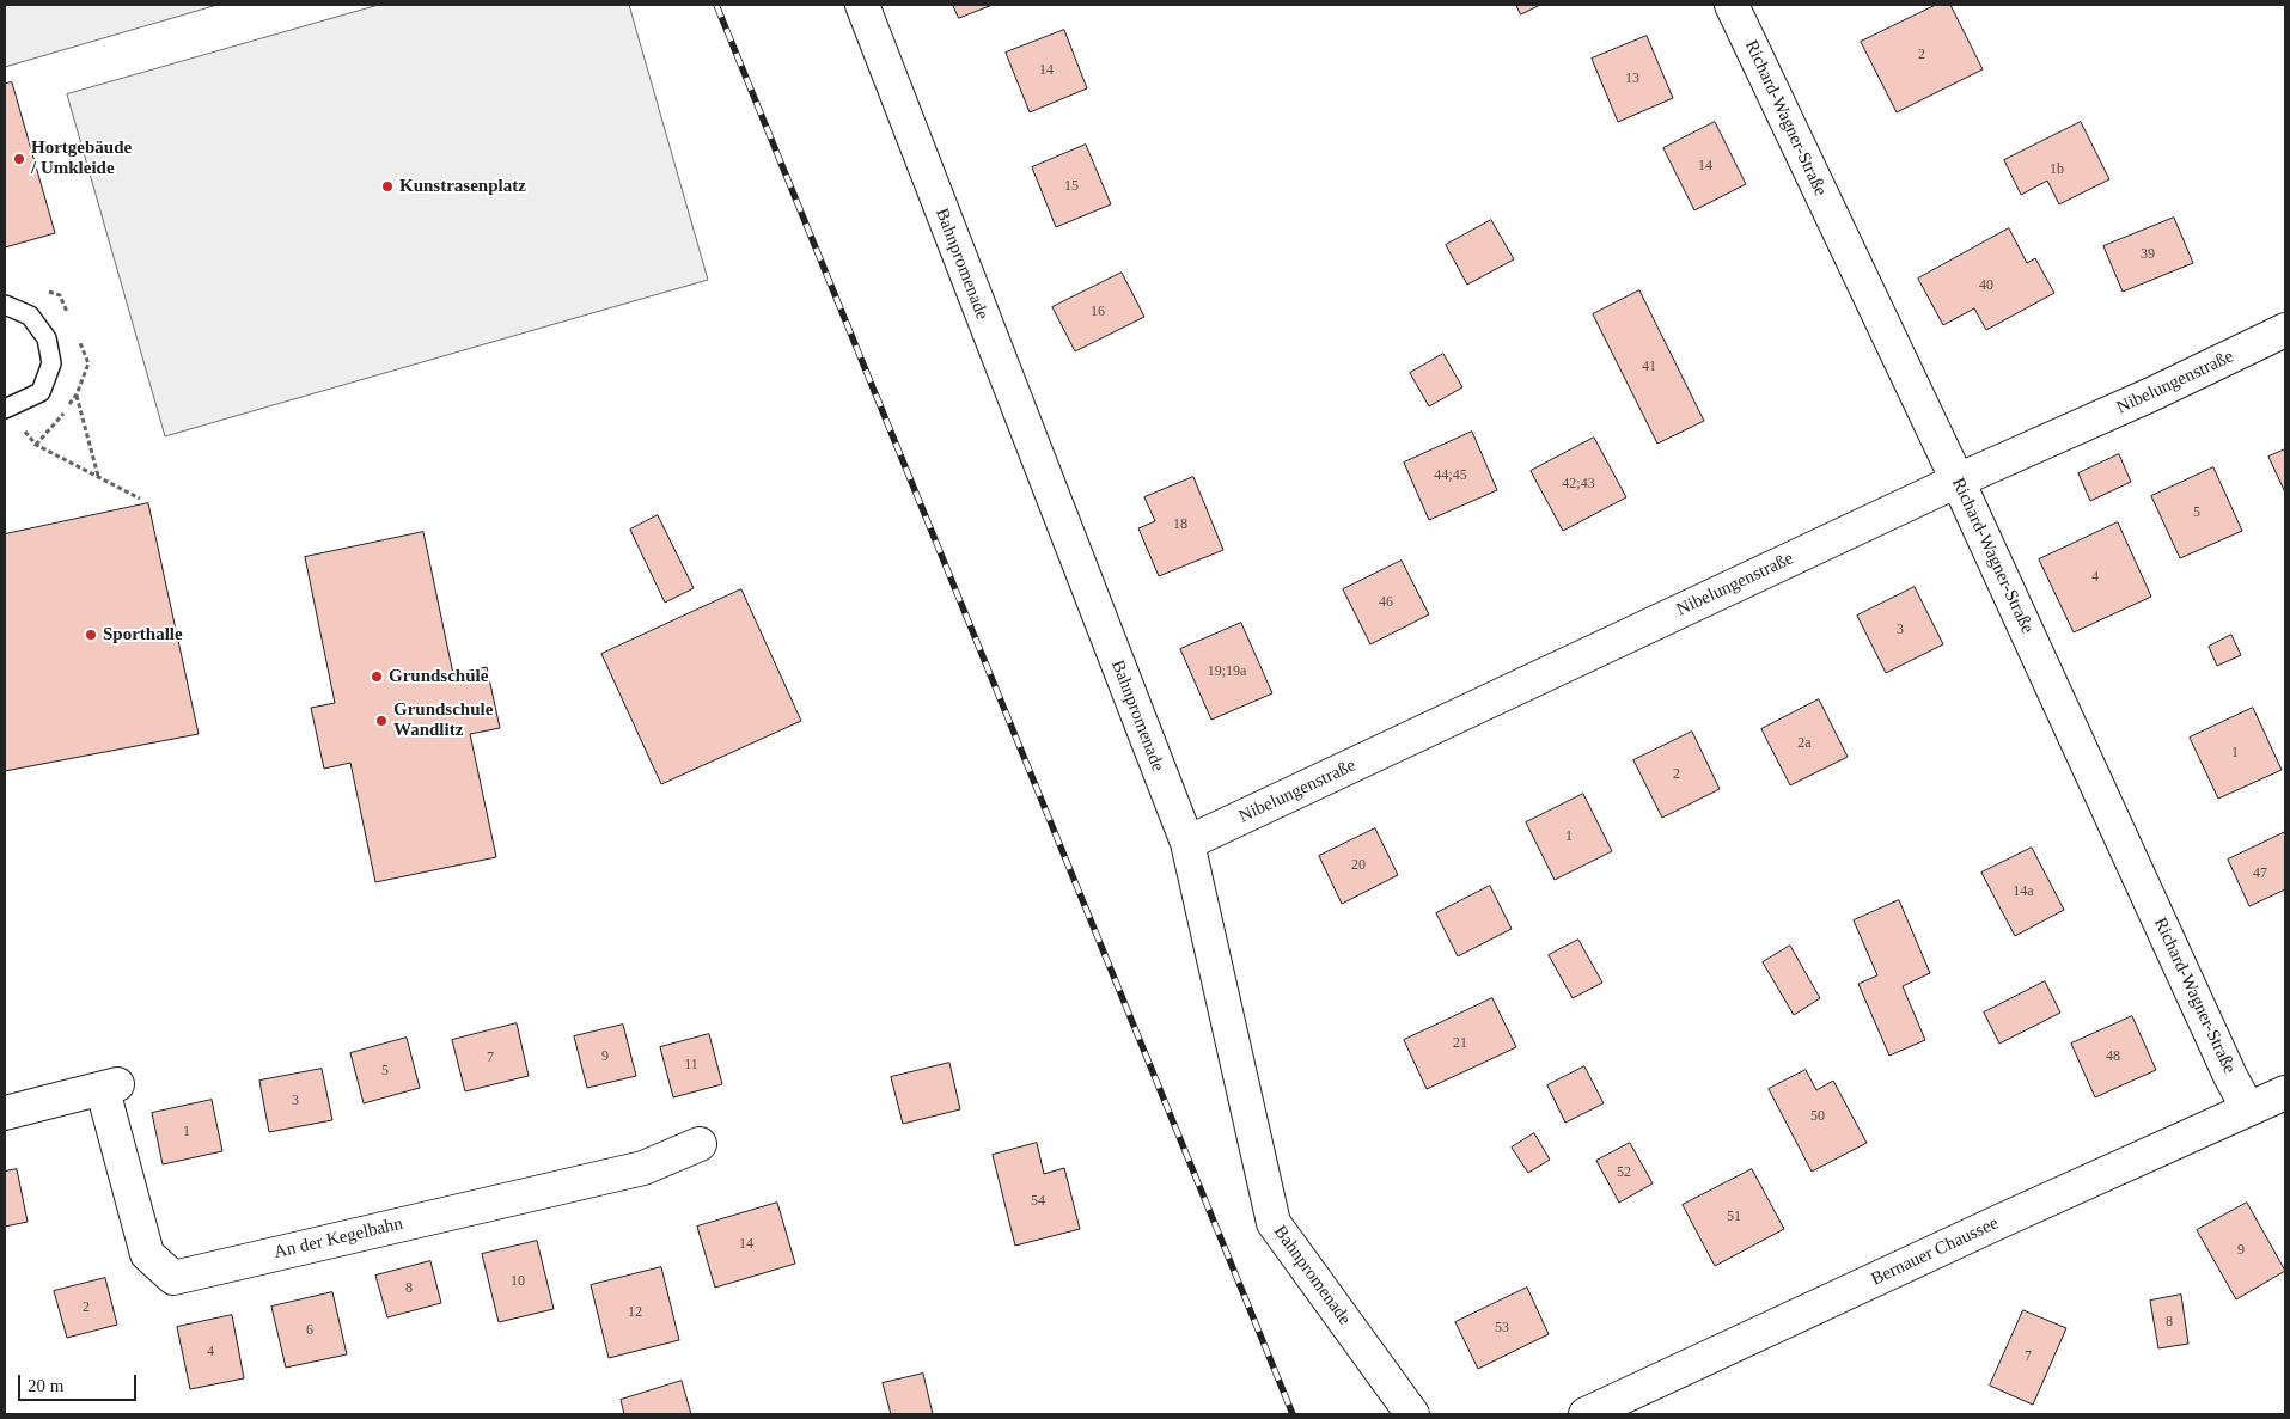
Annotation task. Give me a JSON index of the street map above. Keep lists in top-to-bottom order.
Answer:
{
  "streets": {
    "street": [
      "Richard-Wagner-Straße",
      "Bahnpromenade",
      "Nibelungenstraße",
      "An der Kegelbahn",
      "Bernauer Chaussee"
    ]
  },
  "crossings": [
    ["Richard-Wagner-Straße", "Nibelungenstraße"],
    ["Richard-Wagner-Straße", "Bernauer Chaussee"],
    ["Bahnpromenade", "Nibelungenstraße"]
  ],
  "places": [
    "Hortgebäude / Umkleide",
    "Kunstrasenplatz",
    "Sporthalle",
    "Grundschule",
    "Grundschule Wandlitz"
  ],
  "house_numbers": [
    "2",
    "14",
    "13",
    "14",
    "1b",
    "15",
    "39",
    "40",
    "16",
    "41",
    "44;45",
    "42;43",
    "5",
    "18",
    "4",
    "46",
    "3",
    "19;19a",
    "2a",
    "1",
    "2",
    "1",
    "20",
    "47",
    "14a",
    "21",
    "9",
    "48",
    "7",
    "11",
    "5",
    "3",
    "50",
    "1",
    "52",
    "54",
    "51",
    "14",
    "9",
    "10",
    "8",
    "2",
    "12",
    "8",
    "53",
    "6",
    "4",
    "7"
  ],
  "scale_bar": "20 m"
}
